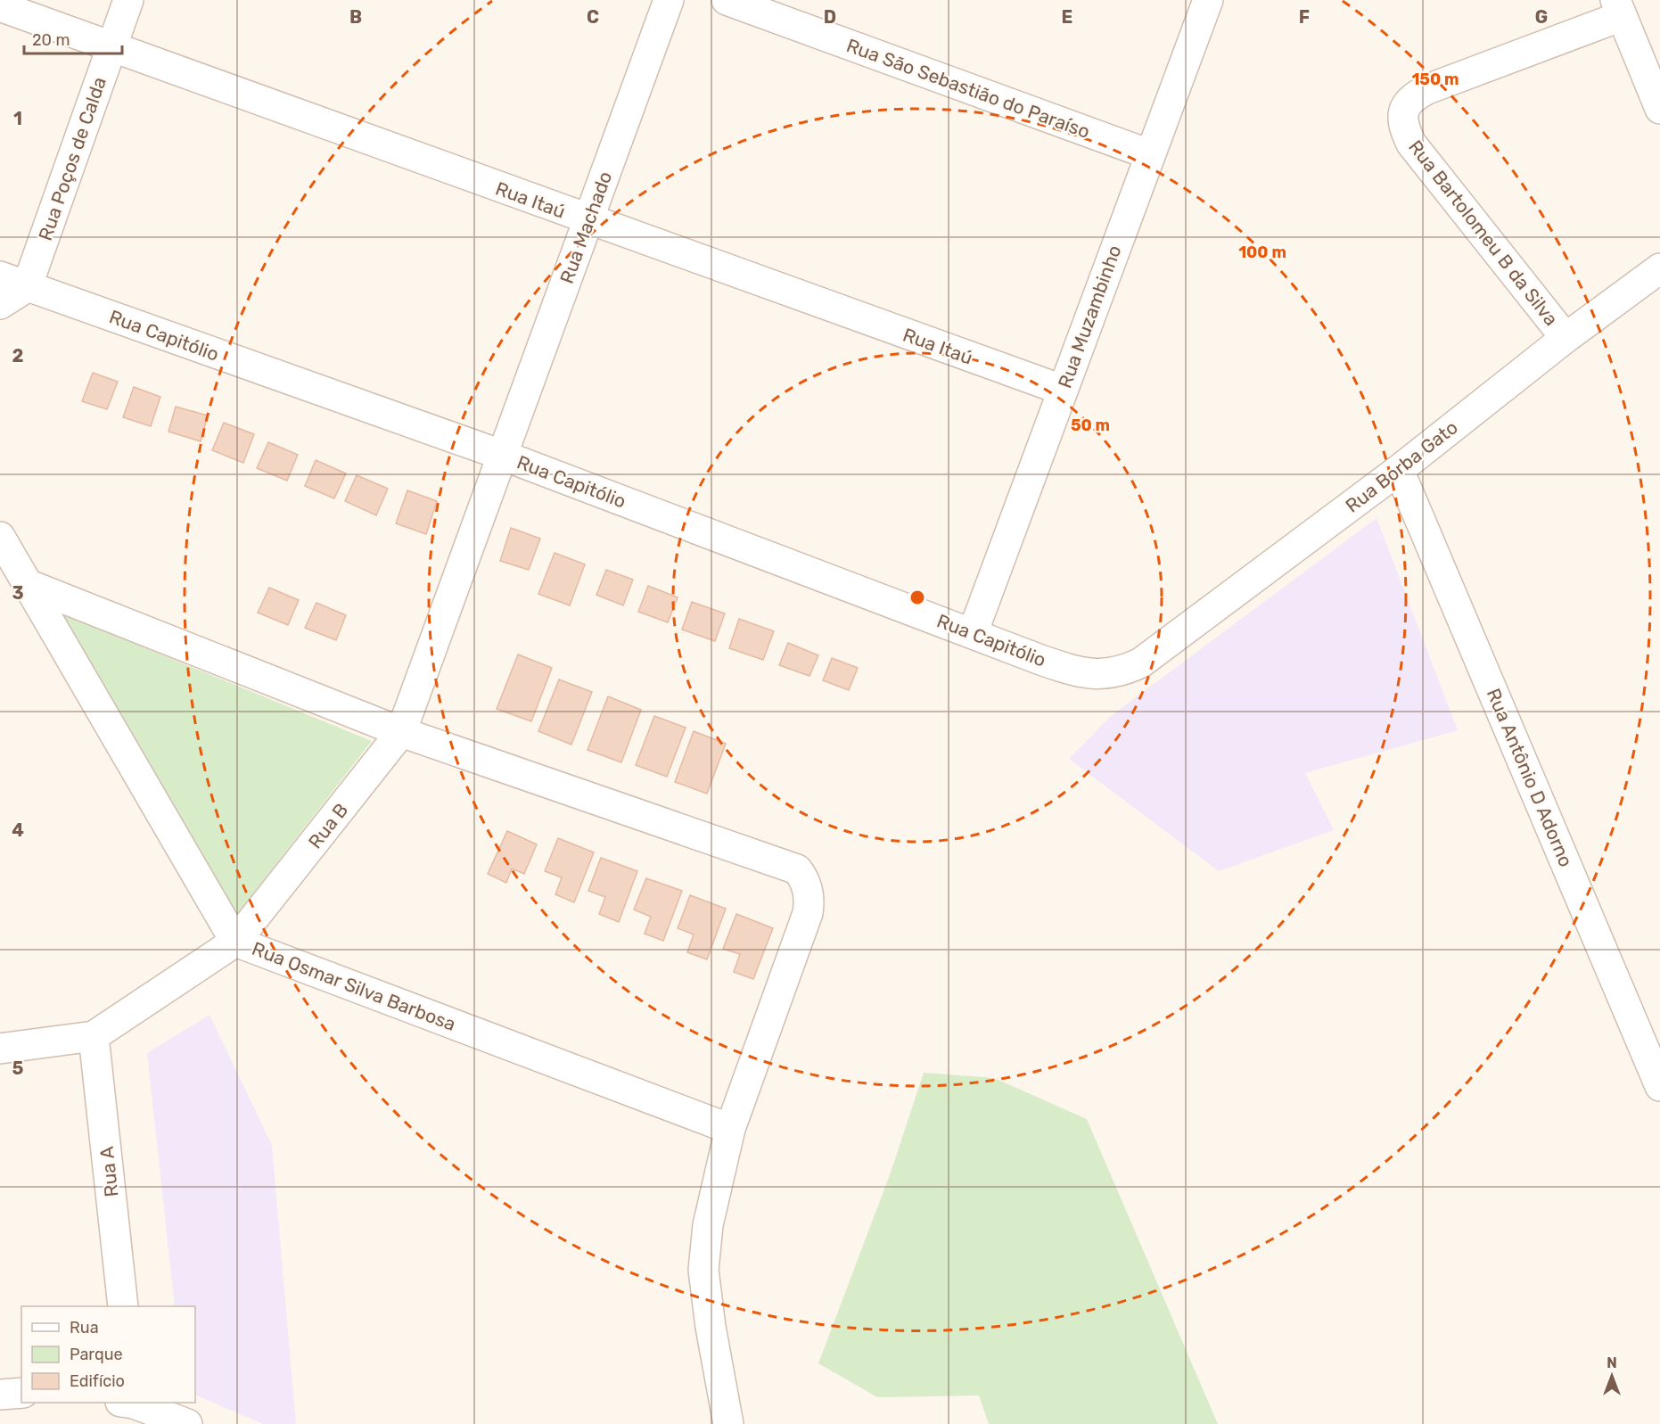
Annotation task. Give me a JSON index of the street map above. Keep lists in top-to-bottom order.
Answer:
{
  "streets": {
    "street": [
      "Rua São Sebastião do Paraíso",
      "Rua Poços de Calda",
      "Rua Itaú",
      "Rua Machado",
      "Rua Bartolomeu B da Silva",
      "Rua Muzambinho",
      "Rua Capitólio",
      "Rua Borba Gato",
      "Rua Antônio D Adorno",
      "Rua B",
      "Rua Osmar Silva Barbosa",
      "Rua A"
    ]
  },
  "crossings": [
    ["Rua São Sebastião do Paraíso", "Rua Muzambinho"],
    ["Rua Poços de Calda", "Rua Itaú"],
    ["Rua Poços de Calda", "Rua Capitólio"],
    ["Rua Itaú", "Rua Machado"],
    ["Rua Itaú", "Rua Muzambinho"],
    ["Rua Machado", "Rua Capitólio"],
    ["Rua Machado", "Rua B"],
    ["Rua Bartolomeu B da Silva", "Rua Borba Gato"],
    ["Rua Muzambinho", "Rua Capitólio"],
    ["Rua Capitólio", "Rua Borba Gato"],
    ["Rua Capitólio", "Rua B"],
    ["Rua Borba Gato", "Rua Antônio D Adorno"],
    ["Rua B", "Rua Osmar Silva Barbosa"],
    ["Rua B", "Rua A"]
  ],
  "legend": ["Rua", "Parque", "Edifício"],
  "scale_bar": "20 m",
  "north": "top",
  "grid": {
    "columns": [
      "B",
      "C",
      "D",
      "E",
      "F",
      "G"
    ],
    "rows": [
      "1",
      "2",
      "3",
      "4",
      "5"
    ]
  },
  "rings": ["150 m", "100 m", "50 m"]
}
